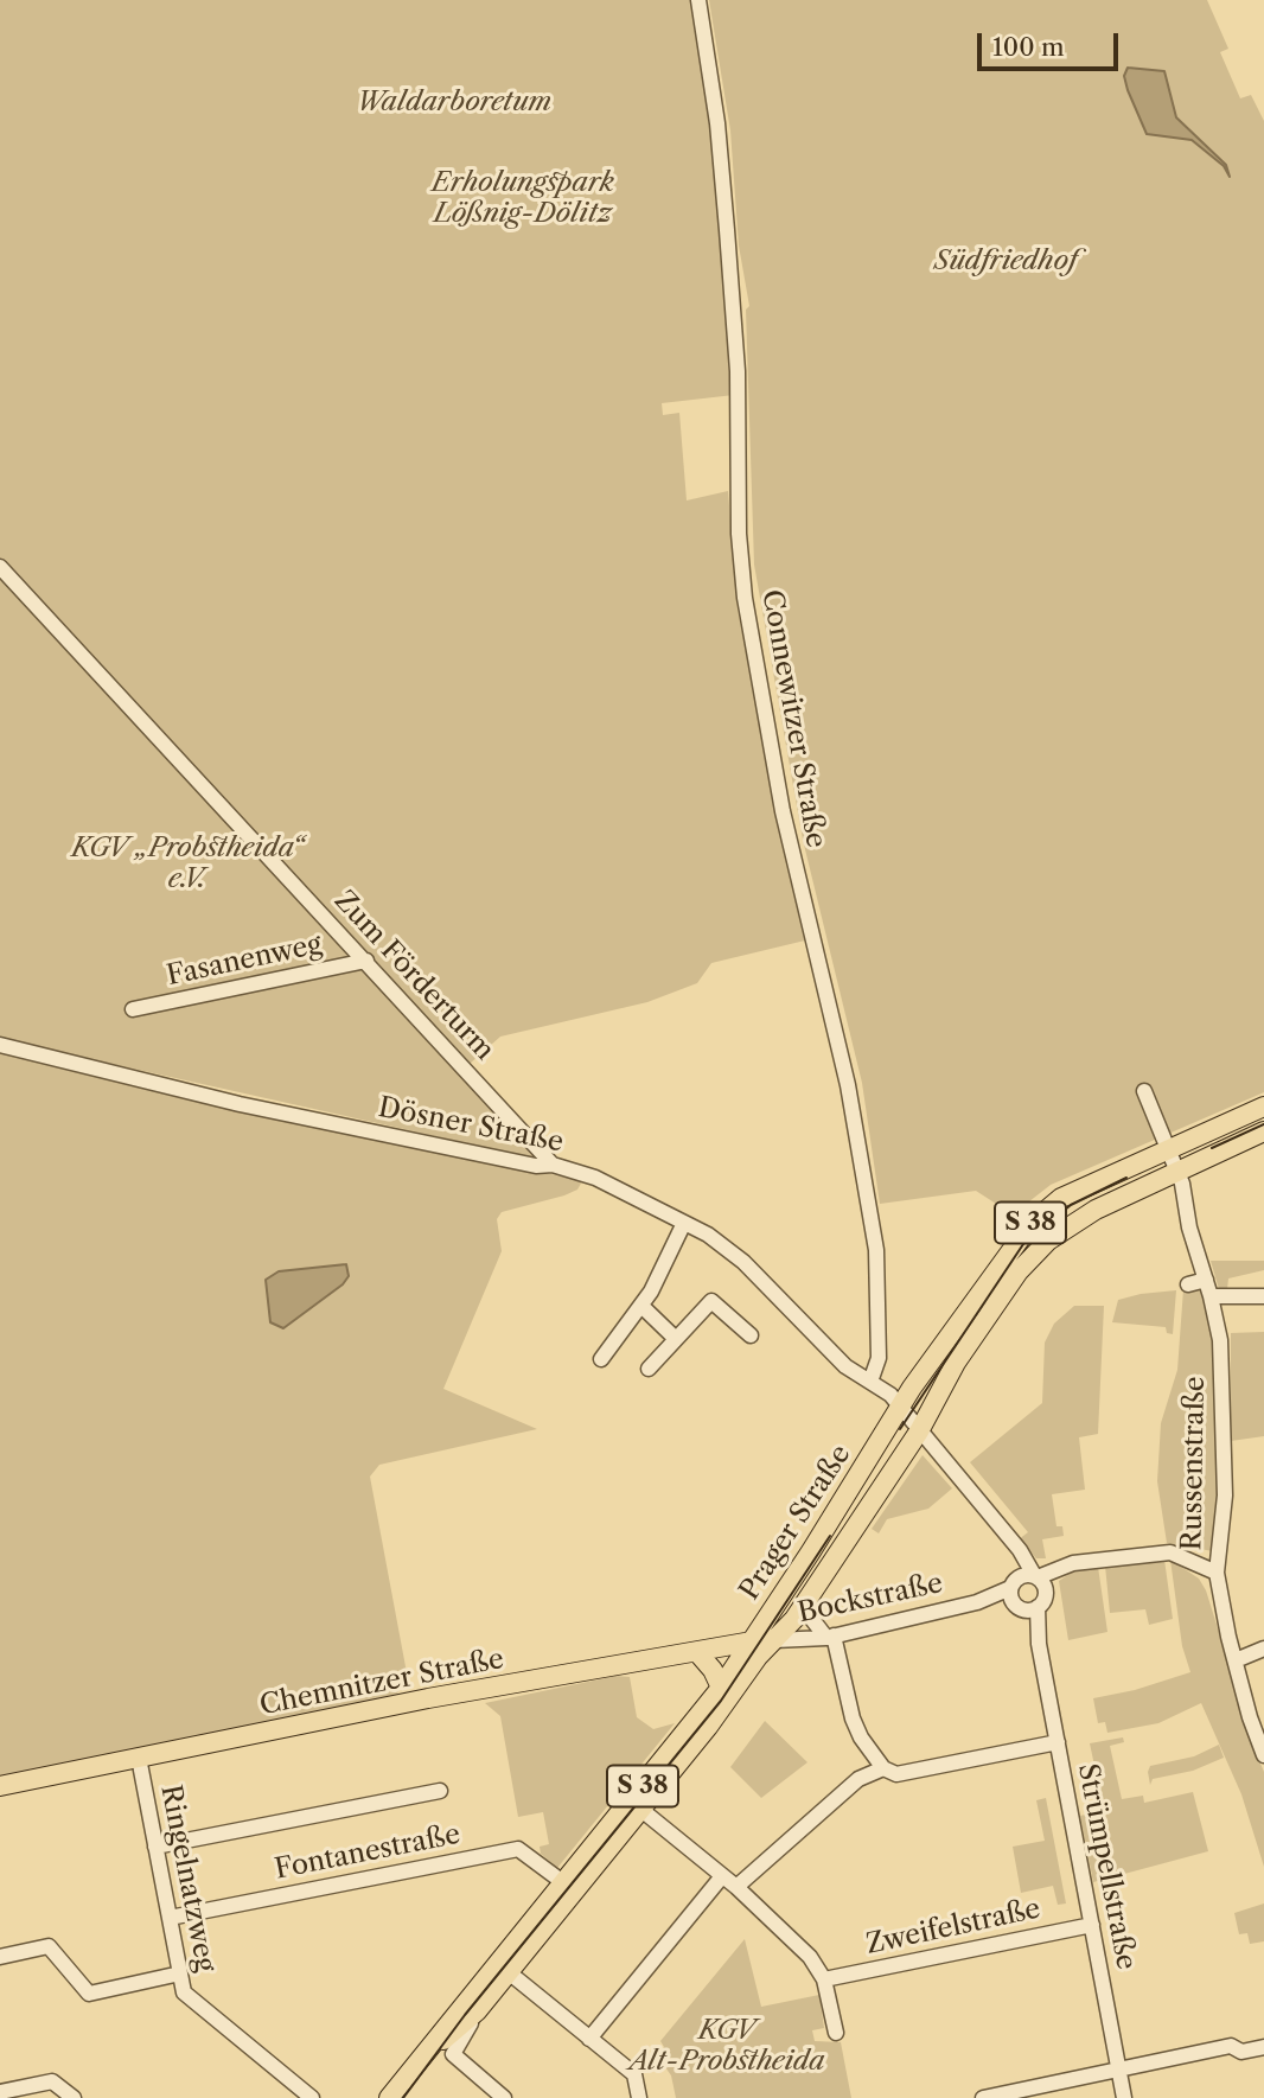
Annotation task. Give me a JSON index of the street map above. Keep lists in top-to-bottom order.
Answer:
{
  "streets": {
    "main road": ["S 38", "Prager Straße", "Chemnitzer Straße"],
    "street": [
      "Connewitzer Straße",
      "Fasanenweg",
      "Zum Förderturm",
      "Dösner Straße",
      "Russenstraße",
      "Bockstraße",
      "Fontanestraße",
      "Strümpellstraße",
      "Ringelnatzweg",
      "Zweifelstraße"
    ]
  },
  "crossings": [
    ["Connewitzer Straße", "Dösner Straße"],
    ["Fasanenweg", "Zum Förderturm"],
    ["Zum Förderturm", "Dösner Straße"],
    ["Russenstraße", "Prager Straße"],
    ["Russenstraße", "Bockstraße"],
    ["Prager Straße", "Bockstraße"],
    ["Prager Straße", "Chemnitzer Straße"],
    ["Prager Straße", "Fontanestraße"],
    ["Prager Straße", "Strümpellstraße"],
    ["Bockstraße", "Chemnitzer Straße"],
    ["Bockstraße", "Strümpellstraße"],
    ["Chemnitzer Straße", "Ringelnatzweg"],
    ["Fontanestraße", "Ringelnatzweg"],
    ["Strümpellstraße", "Zweifelstraße"]
  ],
  "parks": [
    "Waldarboretum",
    "Erholungspark Lößnig-Dölitz",
    "Südfriedhof",
    "KGV „Probstheida“ e.V.",
    "KGV Alt-Probstheida"
  ],
  "scale_bar": "100 m"
}
